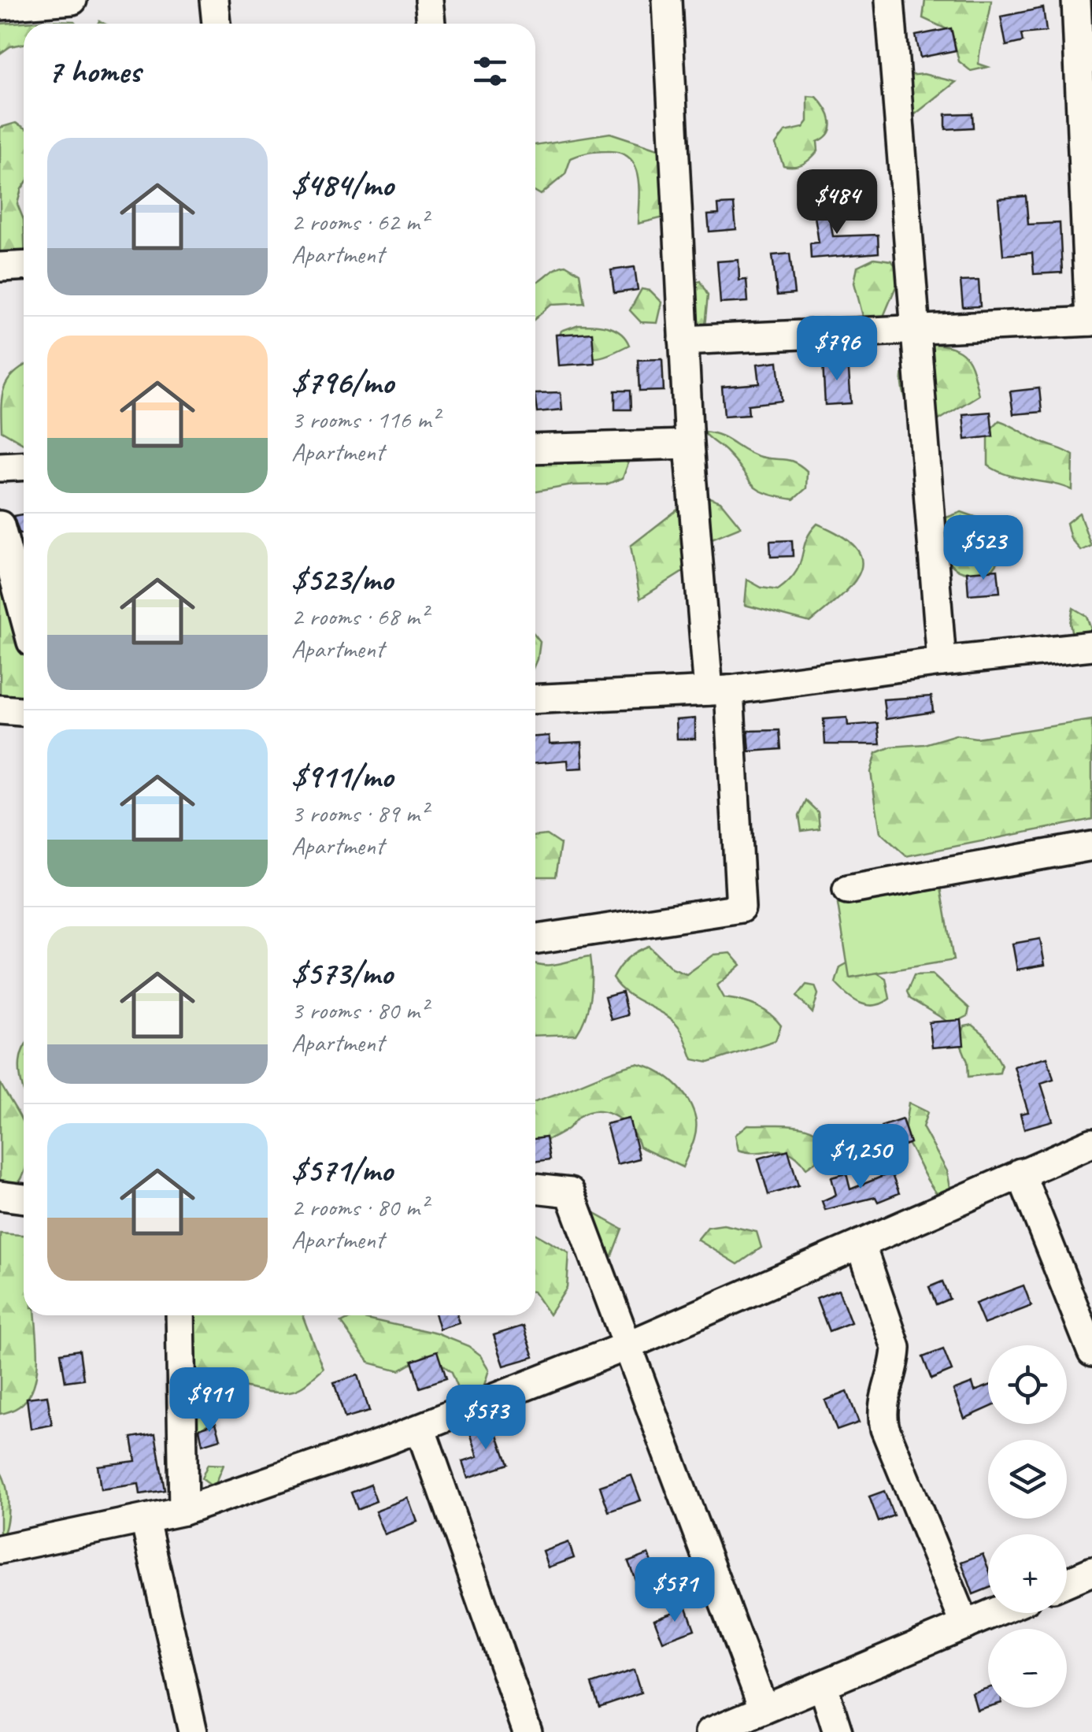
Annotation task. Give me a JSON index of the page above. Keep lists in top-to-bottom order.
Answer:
{
  "page": {
    "heading": "7 homes",
    "list": [
      {
        "name": "$484/mo",
        "note": "2 rooms · 62 m² · Apartment"
      },
      {
        "name": "$796/mo",
        "note": "3 rooms · 116 m² · Apartment"
      },
      {
        "name": "$523/mo",
        "note": "2 rooms · 68 m² · Apartment"
      },
      {
        "name": "$911/mo",
        "note": "3 rooms · 89 m² · Apartment"
      },
      {
        "name": "$573/mo",
        "note": "3 rooms · 80 m² · Apartment"
      },
      {
        "name": "$571/mo",
        "note": "2 rooms · 80 m² · Apartment"
      }
    ],
    "price": [
      "$484",
      "$796",
      "$523",
      "$1,250",
      "$911",
      "$573",
      "$571"
    ],
    "map_buttons": ["+", "−"]
  }
}
